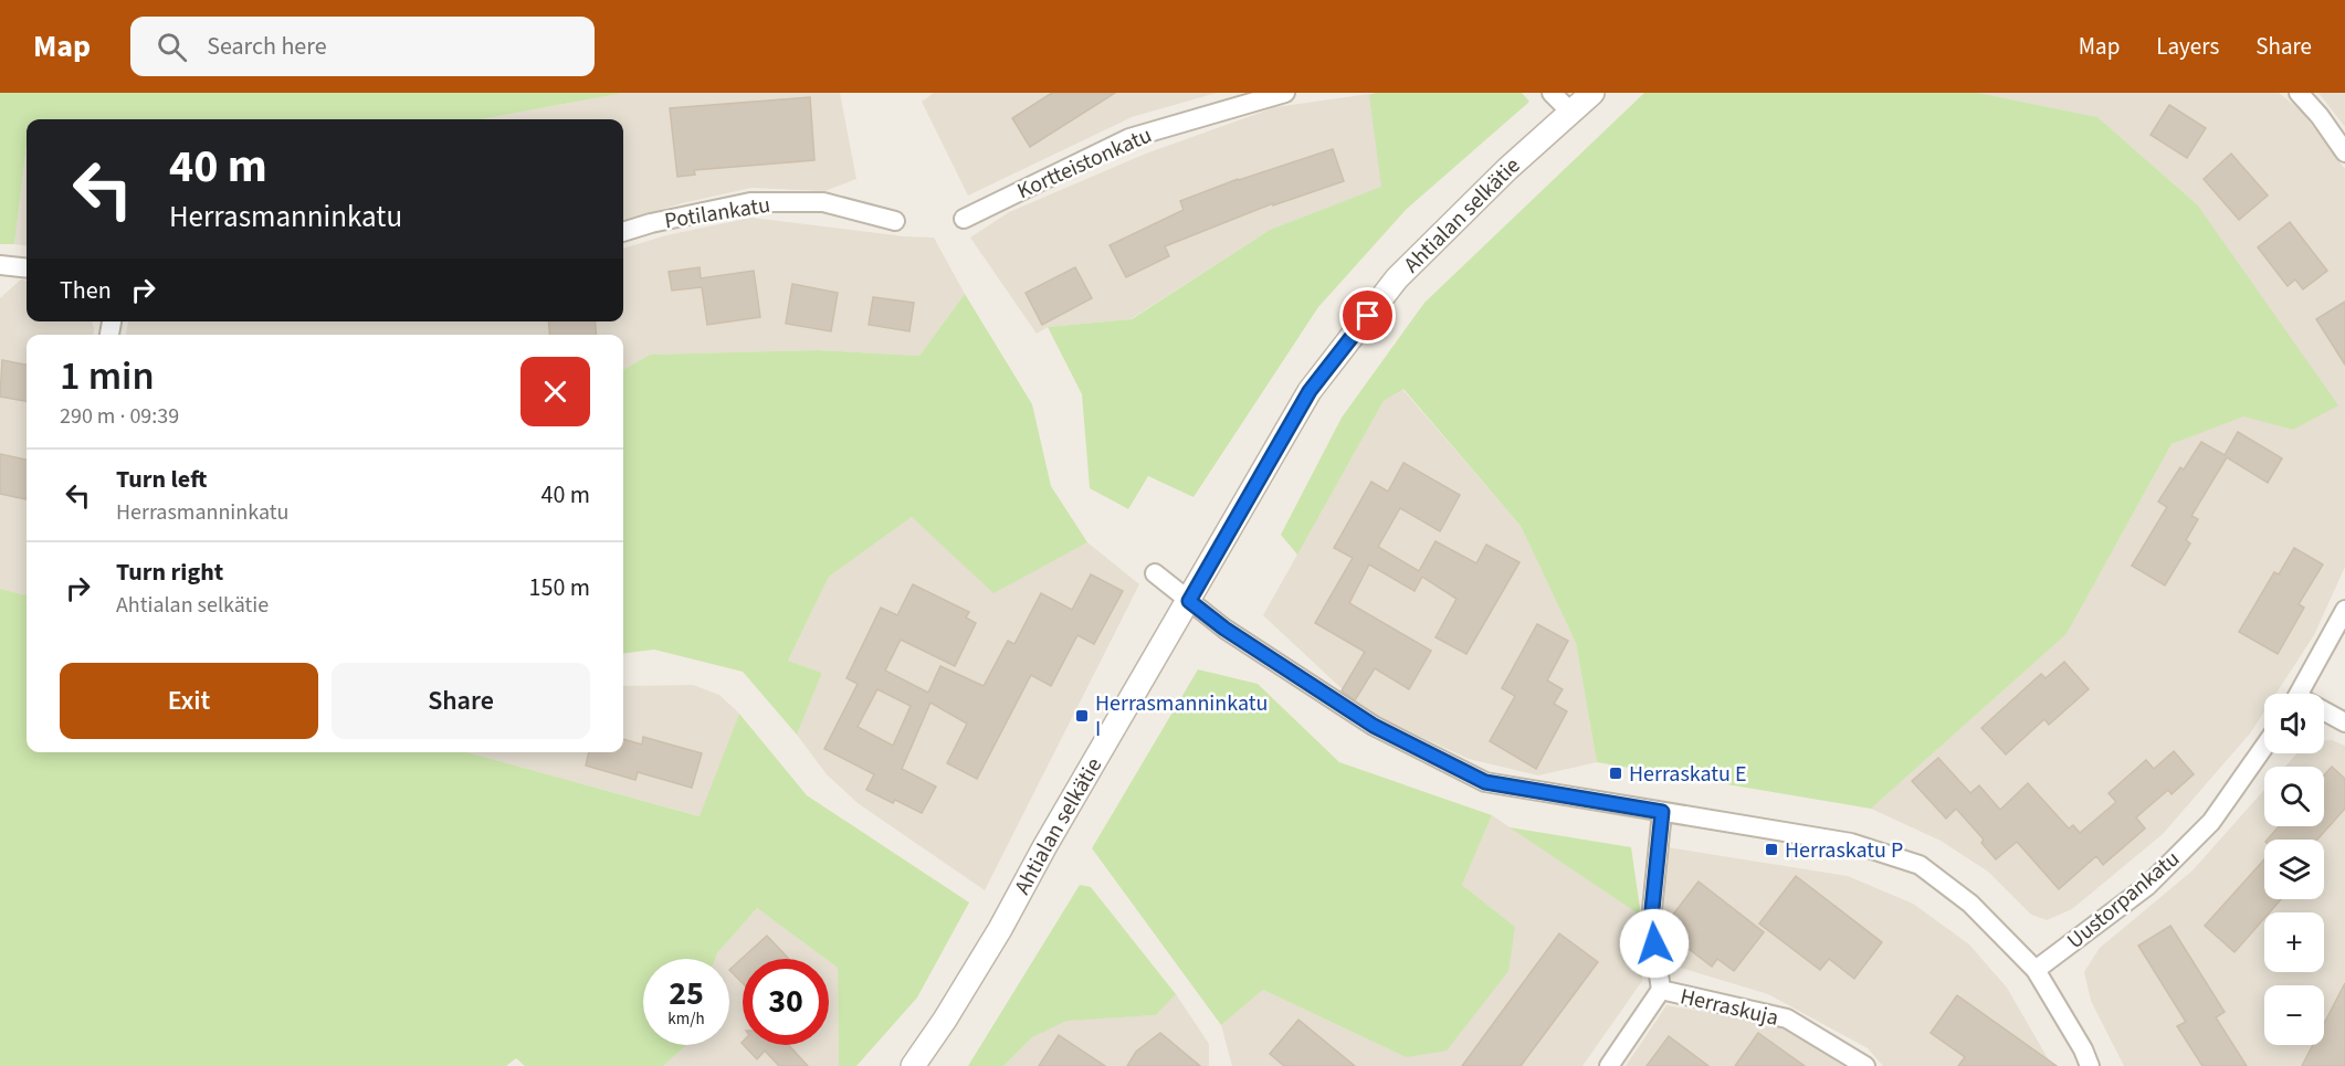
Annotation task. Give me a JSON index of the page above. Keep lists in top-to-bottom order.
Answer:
{
  "streets": {
    "street": [
      "Kortteistonkatu",
      "Potilankatu",
      "Ahtialan selkätie",
      "Uustorpankatu",
      "Herraskuja"
    ]
  },
  "places": {
    "transit": ["Herrasmanninkatu I", "Herraskatu E", "Herraskatu P"]
  },
  "page": {
    "header": "Map",
    "search": "Search here",
    "nav": ["Map", "Layers", "Share"],
    "turn": ["40 m", "Herrasmanninkatu"],
    "then": "Then",
    "heading": ["1 min", "290 m · 09:39"],
    "list": [
      {
        "name": "Turn left",
        "note": "Herrasmanninkatu",
        "value": "40 m"
      },
      {
        "name": "Turn right",
        "note": "Ahtialan selkätie",
        "value": "150 m"
      }
    ],
    "buttons": ["Exit", "Share"],
    "map_buttons": ["+", "−"],
    "speed": "25 km/h",
    "limit": "30"
  }
}
